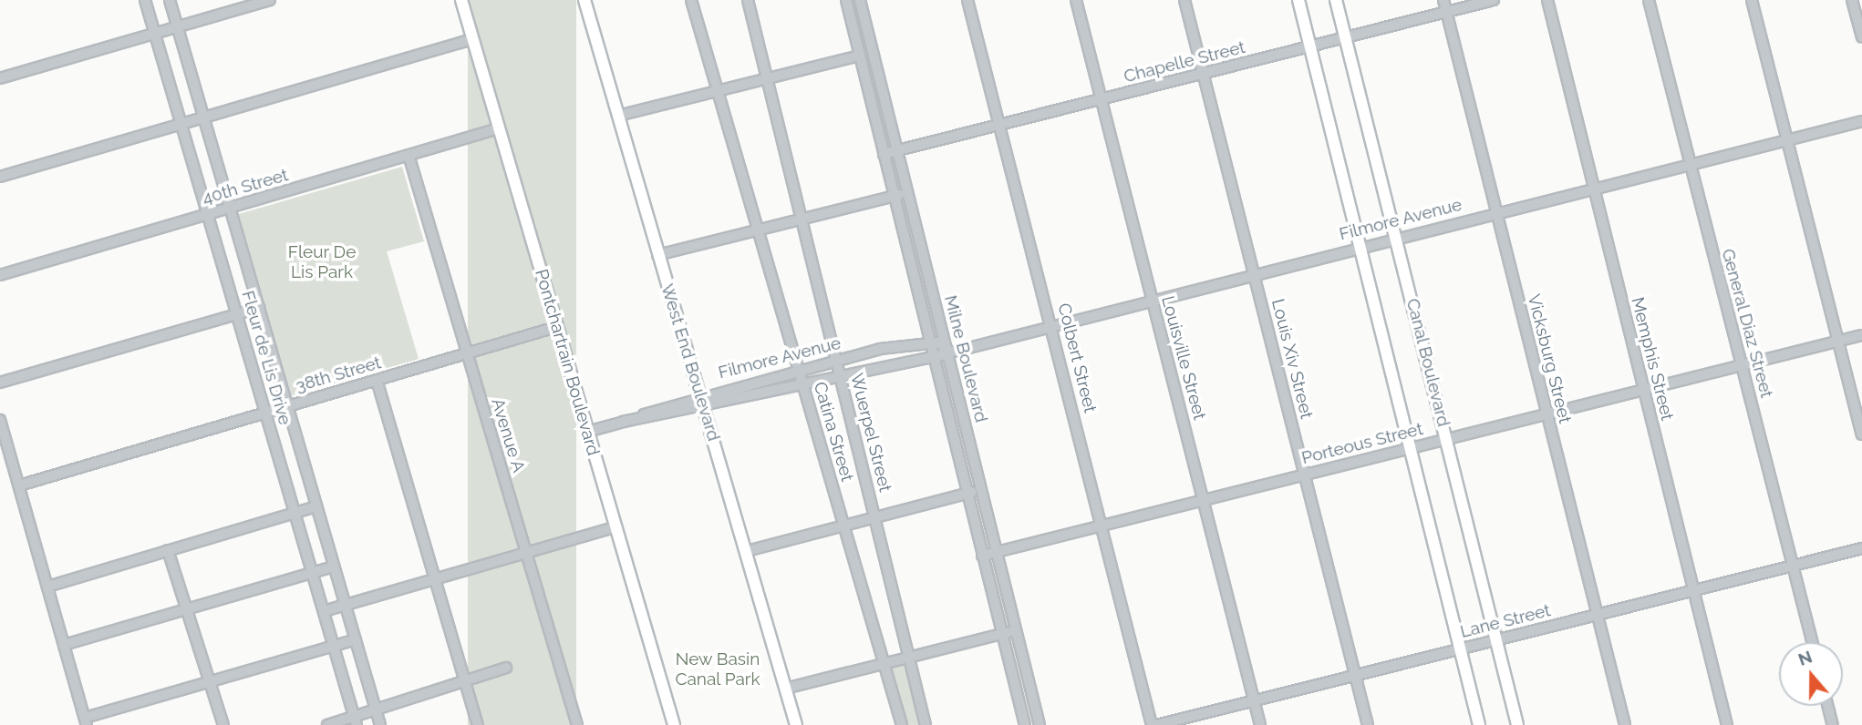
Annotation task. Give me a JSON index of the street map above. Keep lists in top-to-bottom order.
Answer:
{
  "streets": {
    "main road": ["Pontchartrain Boulevard", "West End Boulevard", "Canal Boulevard"],
    "street": [
      "Chapelle Street",
      "40th Street",
      "Filmore Avenue",
      "General Diaz Street",
      "Fleur de Lis Drive",
      "Colbert Street",
      "Louisville Street",
      "Milne Boulevard",
      "Louis Xiv Street",
      "Vicksburg Street",
      "Memphis Street",
      "38th Street",
      "Catina Street",
      "Wuerpel Street",
      "Avenue A",
      "Porteous Street",
      "Lane Street"
    ]
  },
  "crossings": [
    ["Chapelle Street", "Colbert Street"],
    ["Chapelle Street", "Louisville Street"],
    ["Chapelle Street", "Milne Boulevard"],
    ["Chapelle Street", "Louis Xiv Street"],
    ["Chapelle Street", "Vicksburg Street"],
    ["Chapelle Street", "Canal Boulevard"],
    ["40th Street", "Fleur de Lis Drive"],
    ["40th Street", "Pontchartrain Boulevard"],
    ["40th Street", "Avenue A"],
    ["Filmore Avenue", "General Diaz Street"],
    ["Filmore Avenue", "Colbert Street"],
    ["Filmore Avenue", "Louisville Street"],
    ["Filmore Avenue", "Milne Boulevard"],
    ["Filmore Avenue", "Louis Xiv Street"],
    ["Filmore Avenue", "Vicksburg Street"],
    ["Filmore Avenue", "Memphis Street"],
    ["Filmore Avenue", "Pontchartrain Boulevard"],
    ["Filmore Avenue", "West End Boulevard"],
    ["Filmore Avenue", "Canal Boulevard"],
    ["Filmore Avenue", "Catina Street"],
    ["Filmore Avenue", "Wuerpel Street"],
    ["General Diaz Street", "Porteous Street"],
    ["General Diaz Street", "Lane Street"],
    ["Fleur de Lis Drive", "38th Street"],
    ["Colbert Street", "Porteous Street"],
    ["Louisville Street", "Porteous Street"],
    ["Louisville Street", "Lane Street"],
    ["Milne Boulevard", "Porteous Street"],
    ["Louis Xiv Street", "Porteous Street"],
    ["Louis Xiv Street", "Lane Street"],
    ["Vicksburg Street", "Porteous Street"],
    ["Vicksburg Street", "Lane Street"],
    ["Memphis Street", "Porteous Street"],
    ["Memphis Street", "Lane Street"],
    ["Pontchartrain Boulevard", "38th Street"],
    ["Canal Boulevard", "Porteous Street"],
    ["Canal Boulevard", "Lane Street"],
    ["38th Street", "Avenue A"]
  ],
  "parks": ["Fleur De Lis Park", "New Basin Canal Park"],
  "north": "top"
}
